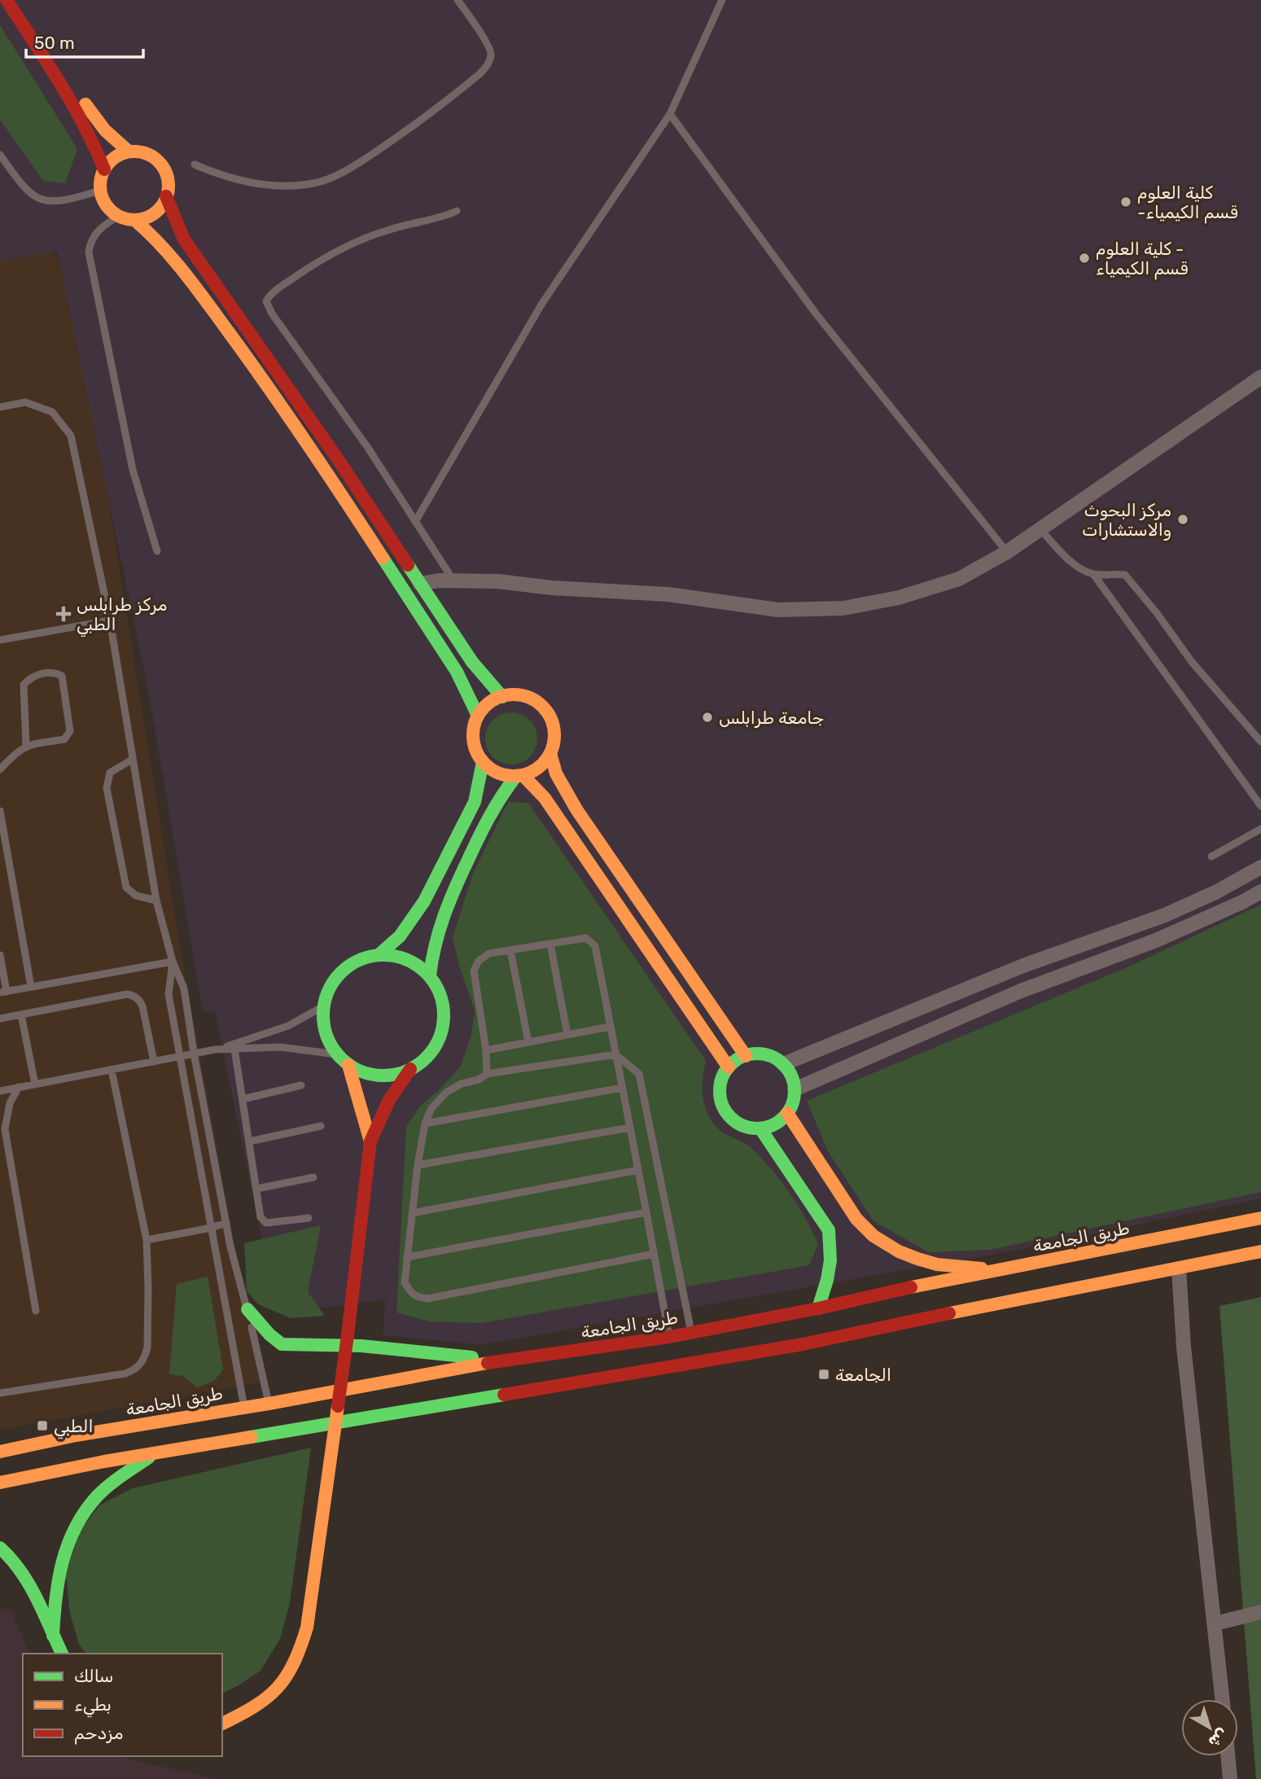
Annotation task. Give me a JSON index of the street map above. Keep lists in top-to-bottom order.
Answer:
{
  "streets": {
    "main road": ["طريق الجامعة"]
  },
  "places": {
    "other": [
      "كلية العلوم -قسم الكيمياء",
      "كلية العلوم - قسم الكيمياء",
      "مركز البحوث والاستشارات",
      "جامعة طرابلس"
    ],
    "health": ["مركز طرابلس الطبي"],
    "transit": ["الجامعة", "الطبي"]
  },
  "legend": ["سالك", "بطيء", "مزدحم"],
  "scale_bar": "50 m",
  "north": "bottom right"
}
